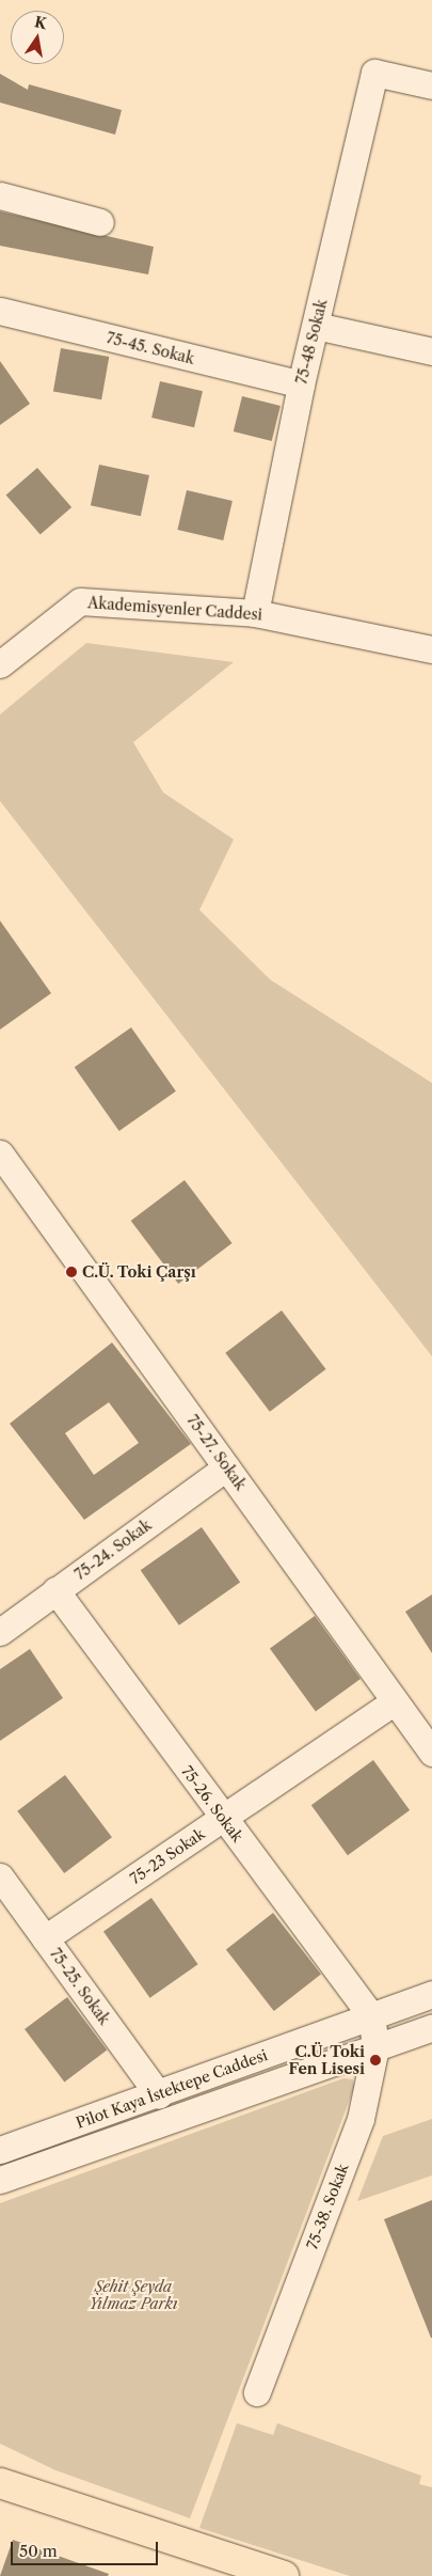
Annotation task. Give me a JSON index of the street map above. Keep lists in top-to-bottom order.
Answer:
{
  "streets": {
    "street": [
      "75-48 Sokak",
      "75-45. Sokak",
      "Akademisyenler Caddesi",
      "75-27. Sokak",
      "75-24. Sokak",
      "75-26. Sokak",
      "75-23 Sokak",
      "75-25. Sokak",
      "Pilot Kaya İstektepe Caddesi",
      "75-38. Sokak"
    ]
  },
  "crossings": [
    ["75-48 Sokak", "75-45. Sokak"],
    ["75-48 Sokak", "Akademisyenler Caddesi"],
    ["75-27. Sokak", "75-24. Sokak"],
    ["75-27. Sokak", "75-23 Sokak"],
    ["75-24. Sokak", "75-26. Sokak"],
    ["75-26. Sokak", "75-23 Sokak"],
    ["75-26. Sokak", "Pilot Kaya İstektepe Caddesi"],
    ["75-26. Sokak", "75-38. Sokak"],
    ["75-23 Sokak", "75-25. Sokak"],
    ["75-25. Sokak", "Pilot Kaya İstektepe Caddesi"],
    ["Pilot Kaya İstektepe Caddesi", "75-38. Sokak"]
  ],
  "parks": ["Şehit Şeyda Yılmaz Parkı"],
  "places": ["C.Ü. Toki Çarşı", "C.Ü. Toki Fen Lisesi"],
  "scale_bar": "50 m",
  "north": "top"
}
